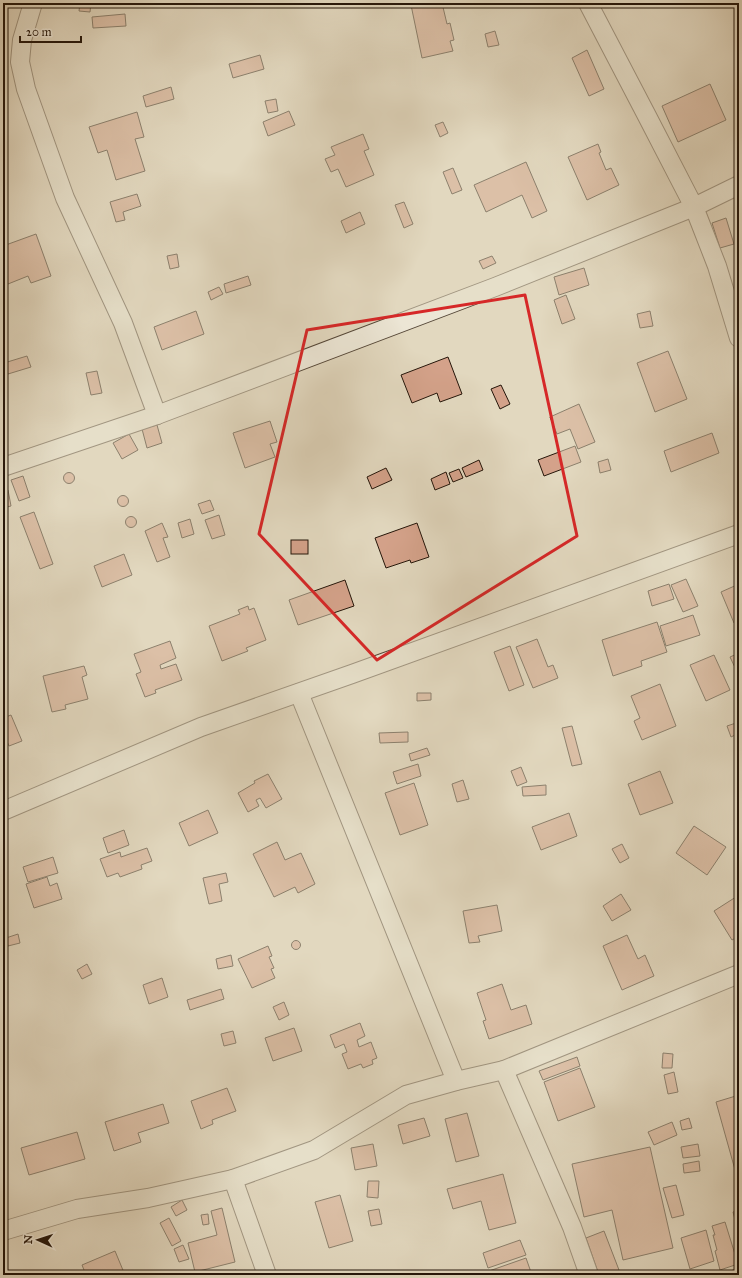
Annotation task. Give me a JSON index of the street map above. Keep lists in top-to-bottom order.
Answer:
{
  "scale_bar": "20 m",
  "north": "left"
}
